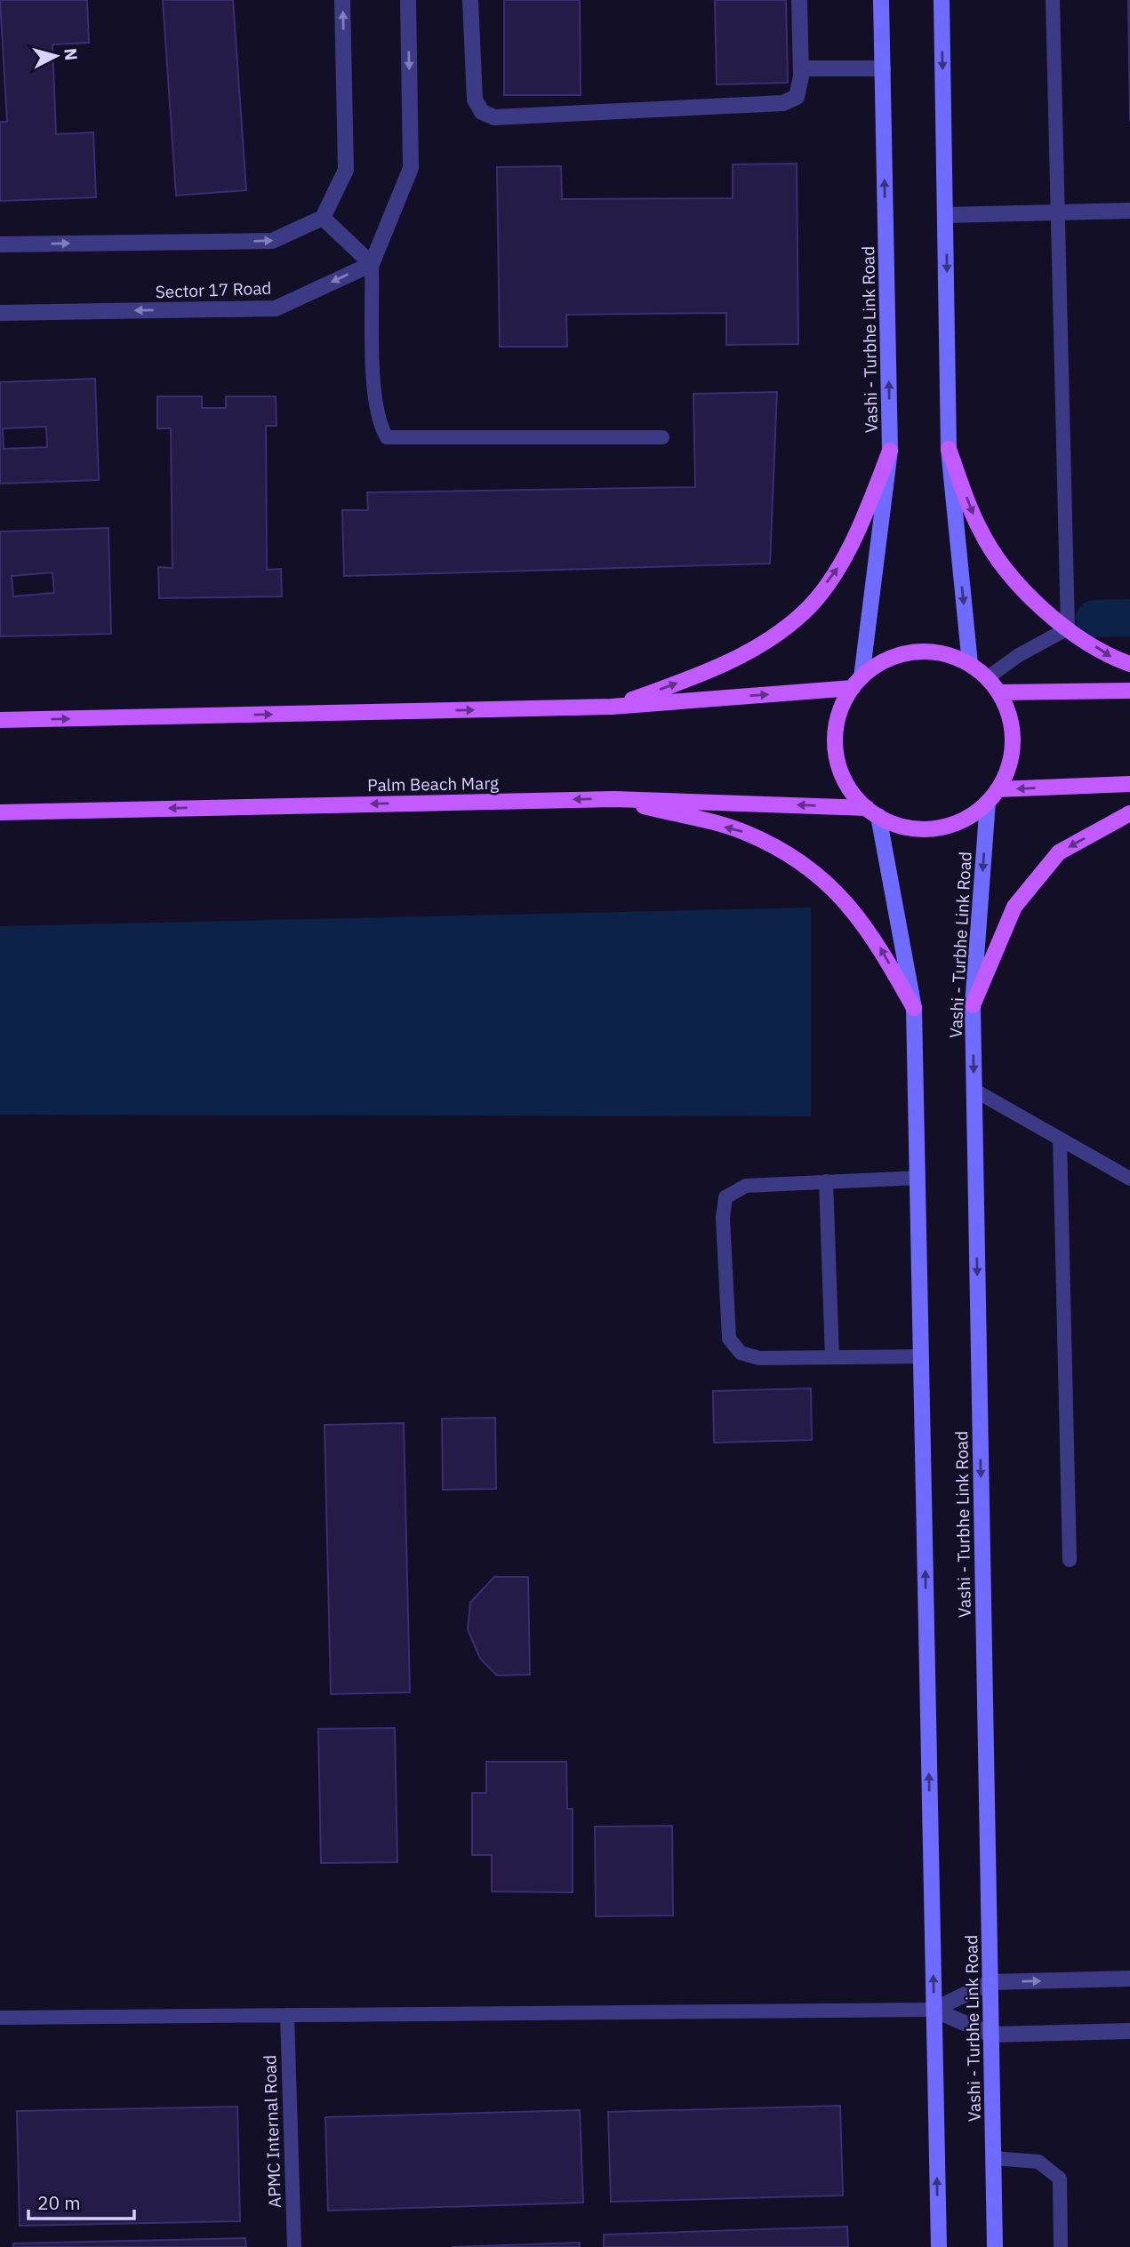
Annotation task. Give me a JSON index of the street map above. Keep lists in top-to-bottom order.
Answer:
{
  "streets": {
    "main road": ["Vashi - Turbhe Link Road", "Palm Beach Marg"],
    "street": ["Sector 17 Road"],
    "lane": ["APMC Internal Road"]
  },
  "crossings": [
    ["Vashi - Turbhe Link Road", "Palm Beach Marg"]
  ],
  "scale_bar": "20 m",
  "north": "right"
}
